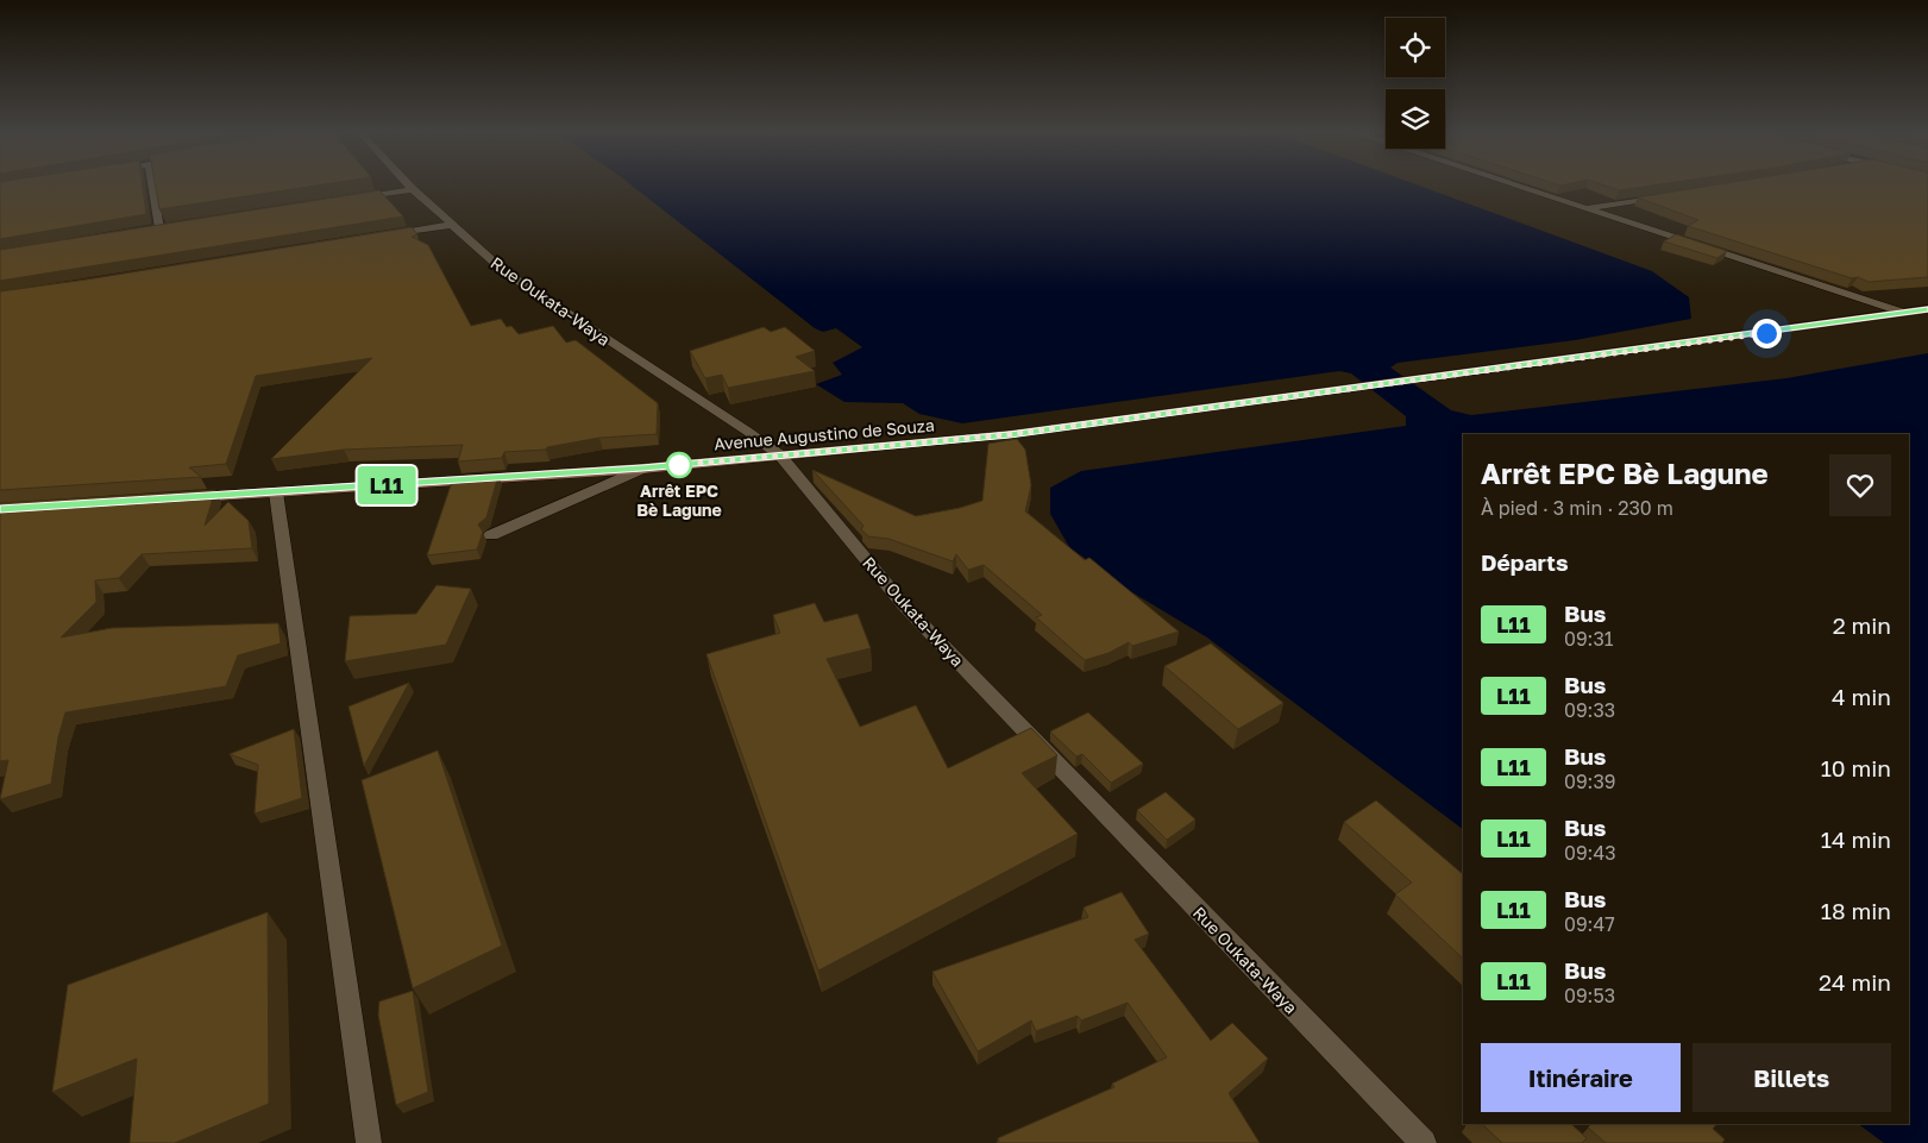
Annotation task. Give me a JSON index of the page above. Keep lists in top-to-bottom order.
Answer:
{
  "streets": {
    "main road": ["Avenue Augustino de Souza"],
    "street": ["Rue Oukata-Waya"]
  },
  "crossings": [
    ["Rue Oukata-Waya", "Avenue Augustino de Souza"]
  ],
  "places": ["Arrêt EPC Bè Lagune"],
  "lines": ["bus line L11"],
  "page": {
    "on_map": "L11",
    "heading": [
      ["Arrêt EPC Bè Lagune", "À pied · 3 min · 230 m"],
      "Départs"
    ],
    "list": [
      {
        "mark": "L11",
        "name": "Bus",
        "note": "09:31",
        "value": "2 min"
      },
      {
        "mark": "L11",
        "name": "Bus",
        "note": "09:33",
        "value": "4 min"
      },
      {
        "mark": "L11",
        "name": "Bus",
        "note": "09:39",
        "value": "10 min"
      },
      {
        "mark": "L11",
        "name": "Bus",
        "note": "09:43",
        "value": "14 min"
      },
      {
        "mark": "L11",
        "name": "Bus",
        "note": "09:47",
        "value": "18 min"
      },
      {
        "mark": "L11",
        "name": "Bus",
        "note": "09:53",
        "value": "24 min"
      }
    ],
    "buttons": ["Itinéraire", "Billets"]
  }
}
